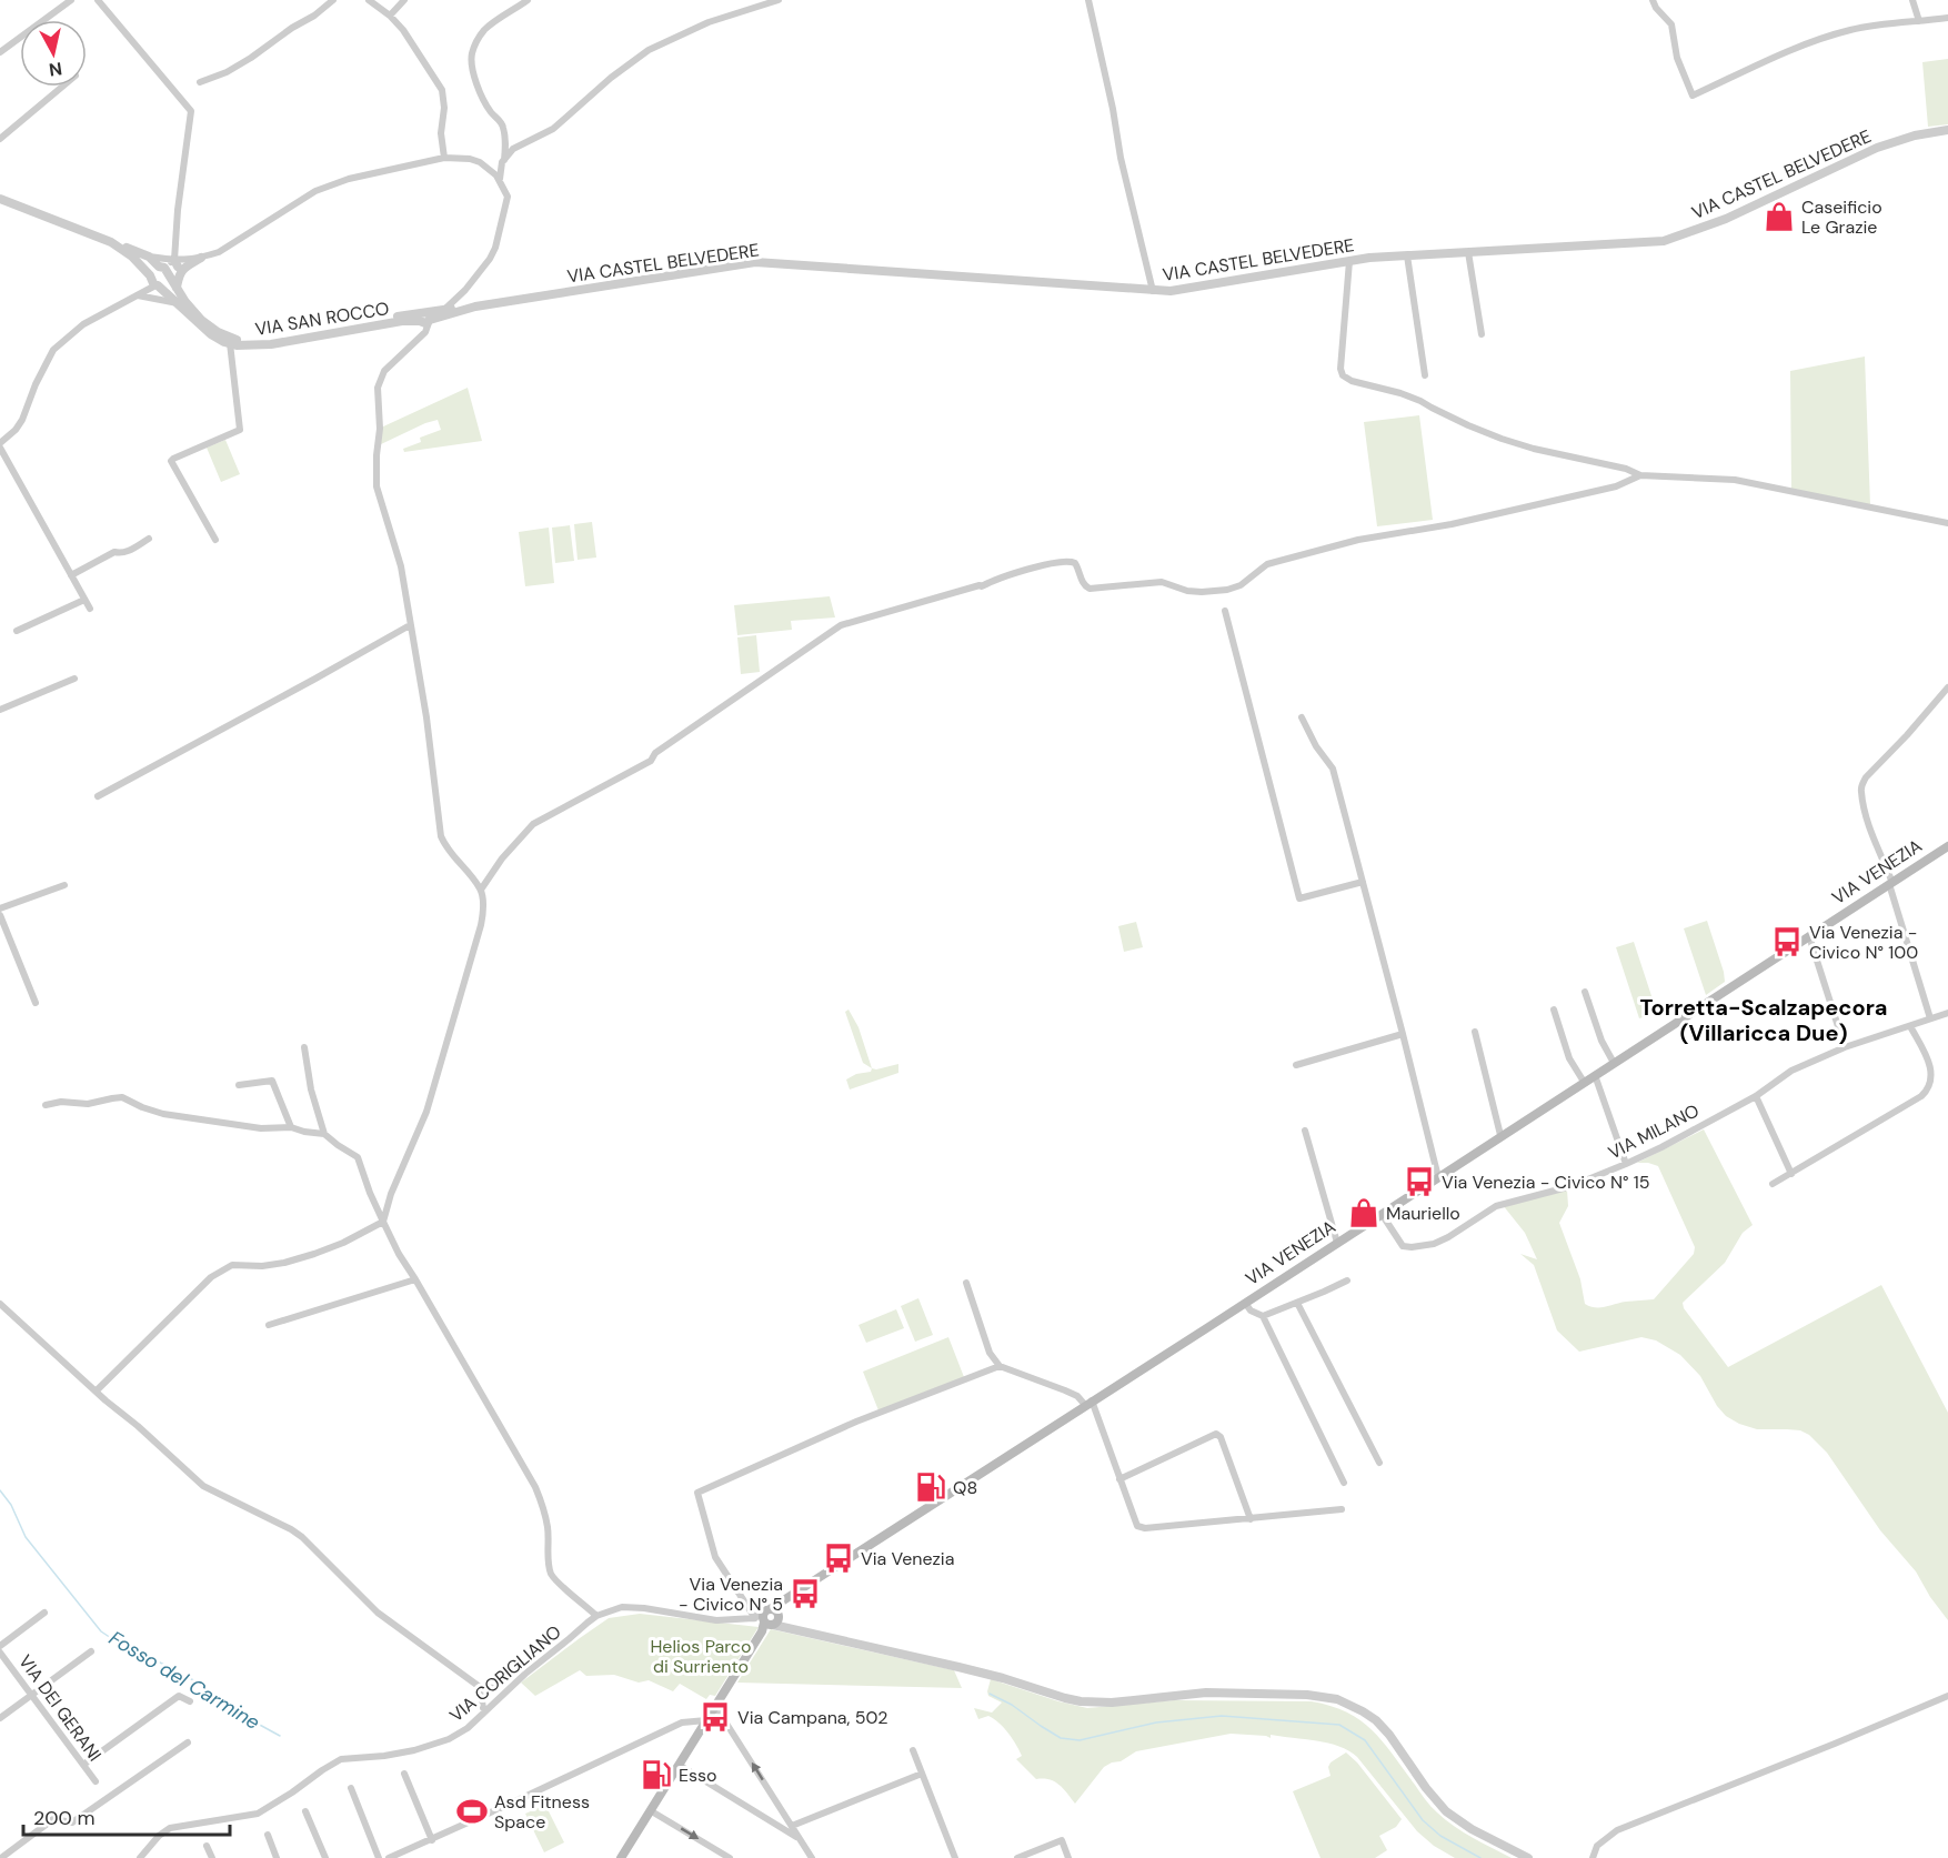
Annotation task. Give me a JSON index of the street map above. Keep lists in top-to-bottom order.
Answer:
{
  "streets": {
    "main road": ["VIA VENEZIA"],
    "street": [
      "VIA CASTEL BELVEDERE",
      "VIA SAN ROCCO",
      "VIA MILANO",
      "VIA CORIGLIANO",
      "VIA DEI GERANI"
    ]
  },
  "crossings": [
    ["VIA CASTEL BELVEDERE", "VIA SAN ROCCO"],
    ["VIA VENEZIA", "VIA MILANO"],
    ["VIA VENEZIA", "VIA CORIGLIANO"]
  ],
  "districts": ["Torretta-Scalzapecora (Villaricca Due)"],
  "water": ["Fosso del Carmine"],
  "parks": ["Helios Parco di Surriento"],
  "places": {
    "shop": ["Caseificio Le Grazie", "Mauriello"],
    "bus stop": [
      "Via Venezia - Civico N° 100",
      "Via Venezia - Civico N° 15",
      "Via Venezia",
      "Via Venezia - Civico N° 5",
      "Via Campana, 502"
    ],
    "fuel station": ["Q8", "Esso"],
    "sports": ["Asd Fitness Space"]
  },
  "scale_bar": "200 m",
  "north": "bottom"
}
